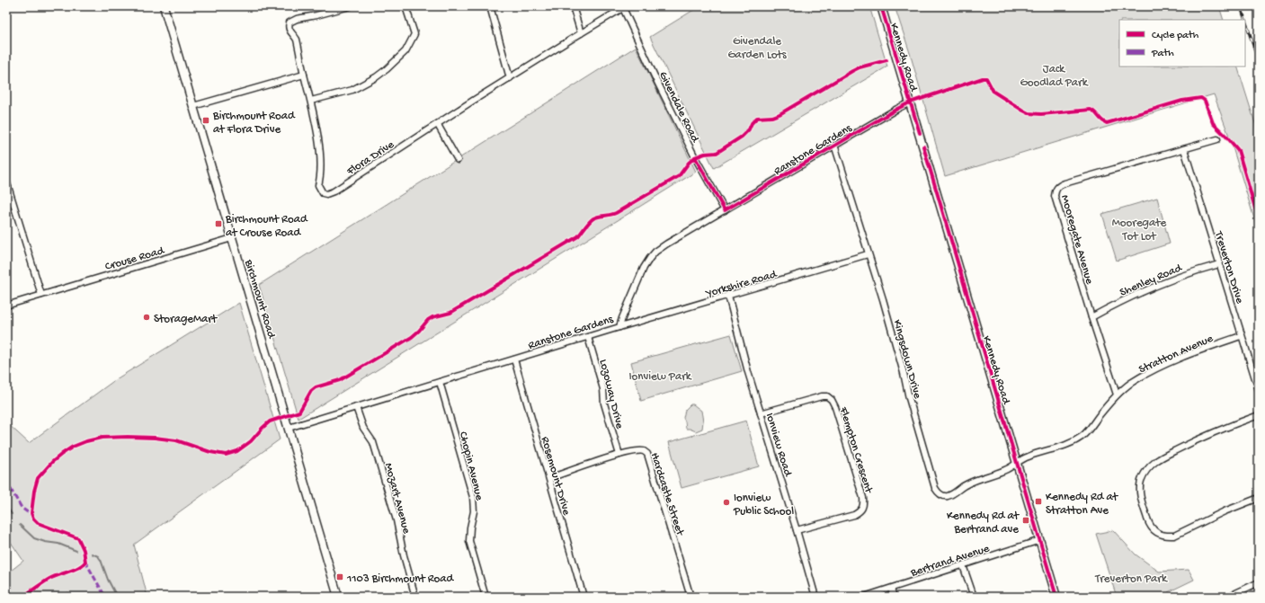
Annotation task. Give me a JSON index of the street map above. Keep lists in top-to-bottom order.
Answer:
{
  "streets": {
    "main road": ["Kennedy Road", "Birchmount Road"],
    "street": [
      "Givendale Road",
      "Ranstone Gardens",
      "Flora Drive",
      "Mooregate Avenue",
      "Crouse Road",
      "Treverton Drive",
      "Shenley Road",
      "Yorkshire Road",
      "Stratton Avenue",
      "Kingsdown Drive",
      "Lozoway Drive",
      "Ionview Road",
      "Flempton Crescent",
      "Chopin Avenue",
      "Rosemount Drive",
      "Hardcastle Street",
      "Mozart Avenue",
      "Bertrand Avenue"
    ]
  },
  "crossings": [
    ["Kennedy Road", "Ranstone Gardens"],
    ["Kennedy Road", "Stratton Avenue"],
    ["Kennedy Road", "Kingsdown Drive"],
    ["Kennedy Road", "Bertrand Avenue"],
    ["Givendale Road", "Ranstone Gardens"],
    ["Givendale Road", "Flora Drive"],
    ["Ranstone Gardens", "Yorkshire Road"],
    ["Ranstone Gardens", "Birchmount Road"],
    ["Ranstone Gardens", "Kingsdown Drive"],
    ["Ranstone Gardens", "Lozoway Drive"],
    ["Ranstone Gardens", "Chopin Avenue"],
    ["Ranstone Gardens", "Rosemount Drive"],
    ["Ranstone Gardens", "Mozart Avenue"],
    ["Mooregate Avenue", "Treverton Drive"],
    ["Mooregate Avenue", "Shenley Road"],
    ["Mooregate Avenue", "Stratton Avenue"],
    ["Crouse Road", "Birchmount Road"],
    ["Treverton Drive", "Shenley Road"],
    ["Treverton Drive", "Stratton Avenue"],
    ["Yorkshire Road", "Kingsdown Drive"],
    ["Yorkshire Road", "Ionview Road"],
    ["Stratton Avenue", "Kingsdown Drive"],
    ["Lozoway Drive", "Hardcastle Street"],
    ["Ionview Road", "Flempton Crescent"],
    ["Rosemount Drive", "Hardcastle Street"]
  ],
  "parks": [
    "Givendale Garden Lots",
    "Jack Goodlad Park",
    "Mooregate Tot Lot",
    "Ionview Park",
    "Treverton Park"
  ],
  "places": {
    "transit": [
      "Birchmount Road at Flora Drive",
      "Birchmount Road at Crouse Road",
      "Kennedy Rd at Stratton Ave",
      "Kennedy Rd at Bertrand ave",
      "1103 Birchmount Road"
    ],
    "other": ["StorageMart", "Ionview Public School"]
  },
  "legend": ["Cycle path", "Path"]
}
